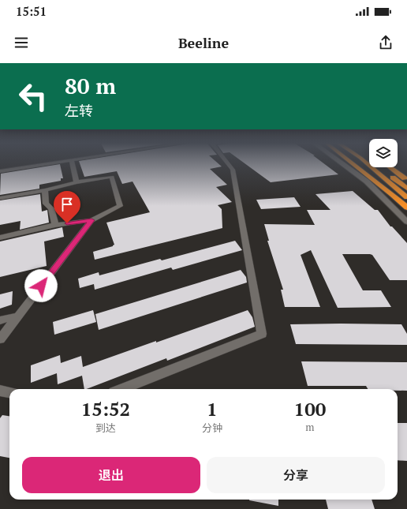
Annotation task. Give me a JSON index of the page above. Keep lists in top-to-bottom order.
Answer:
{
  "page": {
    "status": "15:51",
    "header": "Beeline",
    "turn": ["80 m", "左转"],
    "eta": [
      "15:52",
      "到达",
      "1",
      "分钟",
      "100",
      "m"
    ],
    "buttons": ["退出", "分享"]
  }
}
